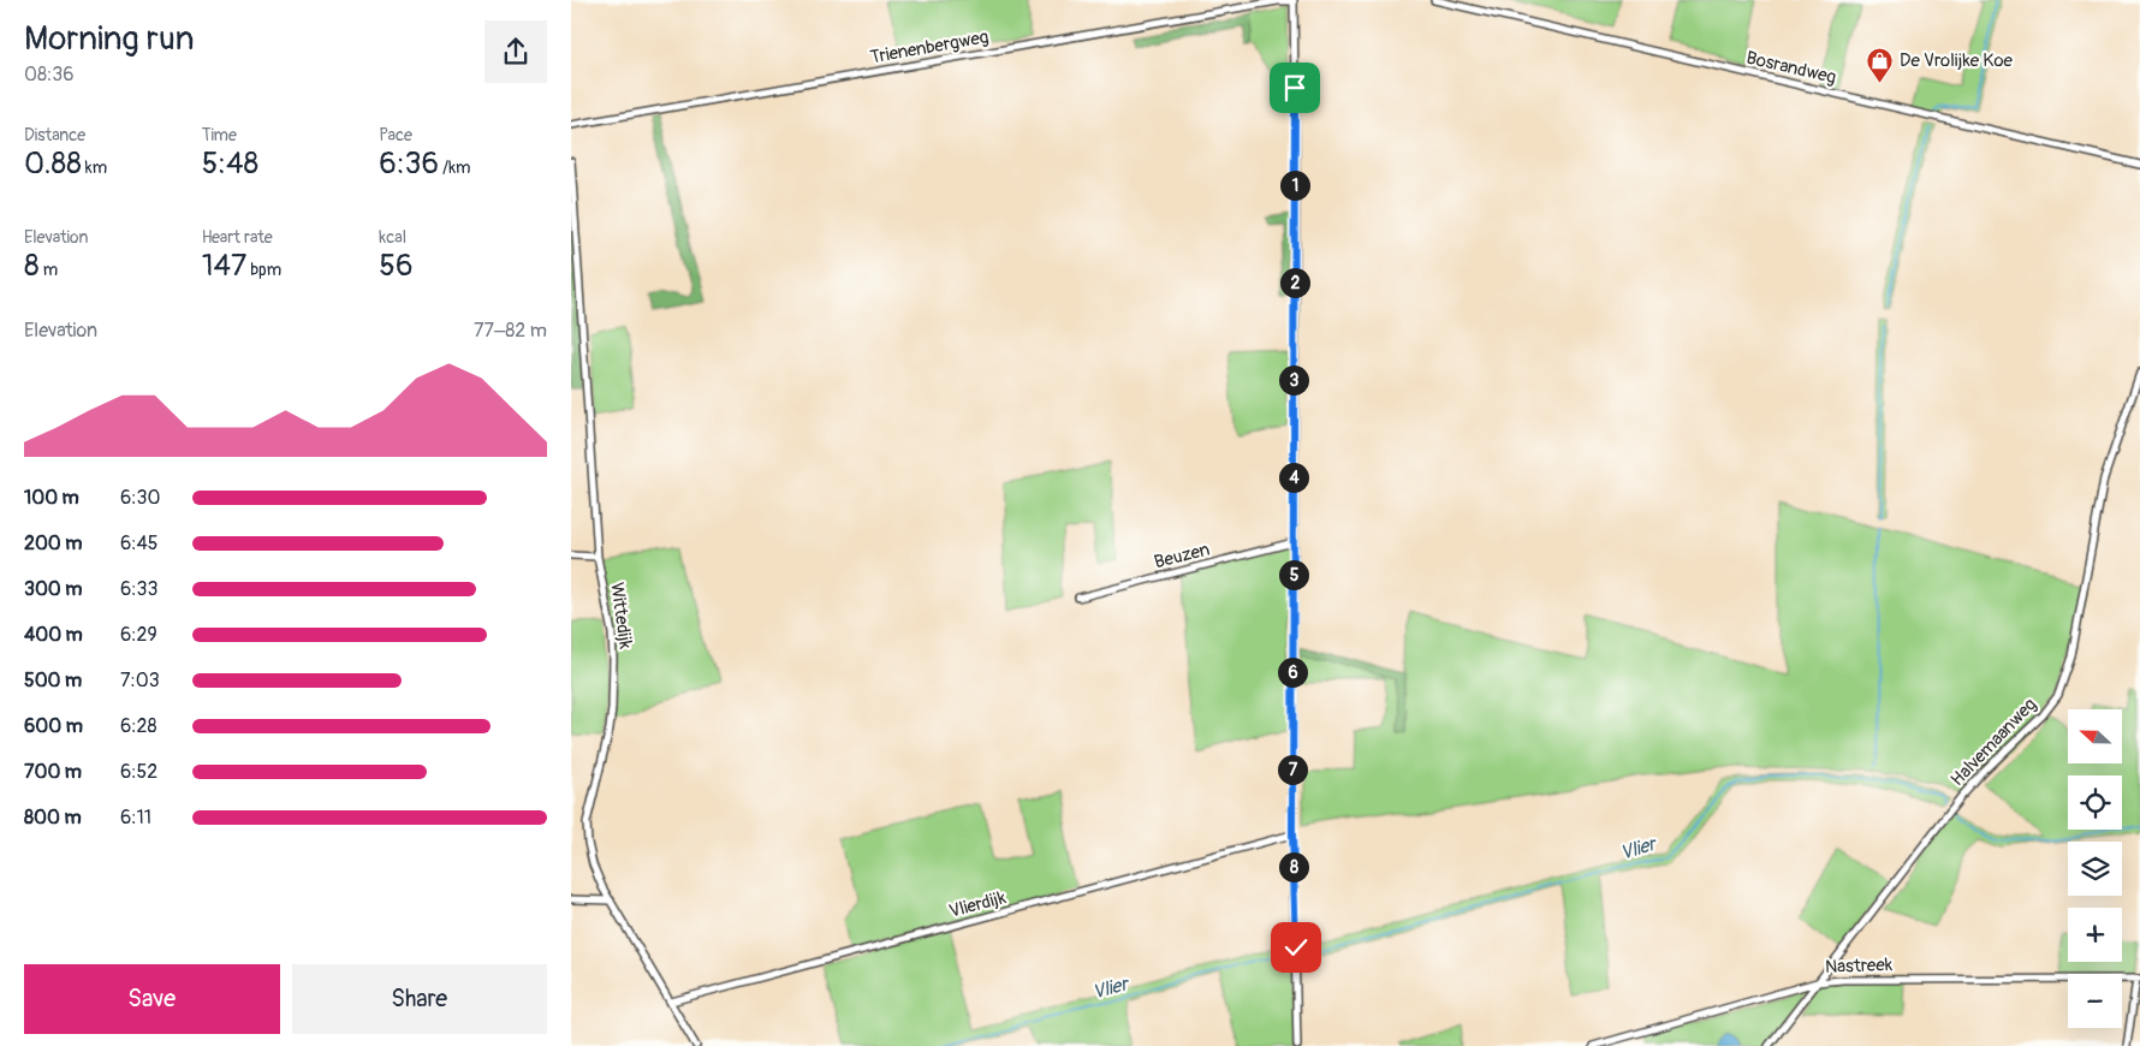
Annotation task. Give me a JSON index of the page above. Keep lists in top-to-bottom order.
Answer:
{
  "streets": {
    "street": [
      "Trienenbergweg",
      "Bosrandweg",
      "Beuzen",
      "Wittedijk",
      "Halvemaanweg",
      "Vlierdijk",
      "Nastreek"
    ]
  },
  "crossings": [
    ["Wittedijk", "Vlierdijk"],
    ["Halvemaanweg", "Nastreek"]
  ],
  "water": ["Vlier"],
  "places": {
    "shop": ["De Vrolijke Koe"]
  },
  "north": "left",
  "page": {
    "heading": ["Morning run", "08:36"],
    "stats": [
      ["Distance", "0.88 km"],
      ["Time", "5:48"],
      ["Pace", "6:36 /km"],
      ["Elevation", "8 m"],
      ["Heart rate", "147 bpm"],
      ["kcal", "56"]
    ],
    "pins": [
      "1",
      "2",
      "3",
      "4",
      "5",
      "6",
      "7",
      "8"
    ],
    "chart": ["Elevation", "77–82 m"],
    "list": [
      {
        "name": "100 m",
        "note": "6:30"
      },
      {
        "name": "200 m",
        "note": "6:45"
      },
      {
        "name": "300 m",
        "note": "6:33"
      },
      {
        "name": "400 m",
        "note": "6:29"
      },
      {
        "name": "500 m",
        "note": "7:03"
      },
      {
        "name": "600 m",
        "note": "6:28"
      },
      {
        "name": "700 m",
        "note": "6:52"
      },
      {
        "name": "800 m",
        "note": "6:11"
      }
    ],
    "map_buttons": ["+", "−"],
    "buttons": ["Save", "Share"]
  }
}
